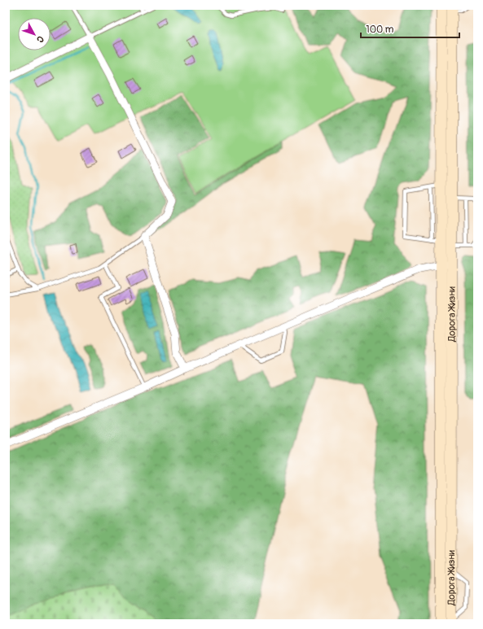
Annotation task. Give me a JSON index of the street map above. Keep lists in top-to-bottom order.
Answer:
{
  "streets": {
    "main road": ["Дорога Жизни"]
  },
  "scale_bar": "100 m",
  "north": "bottom right"
}
